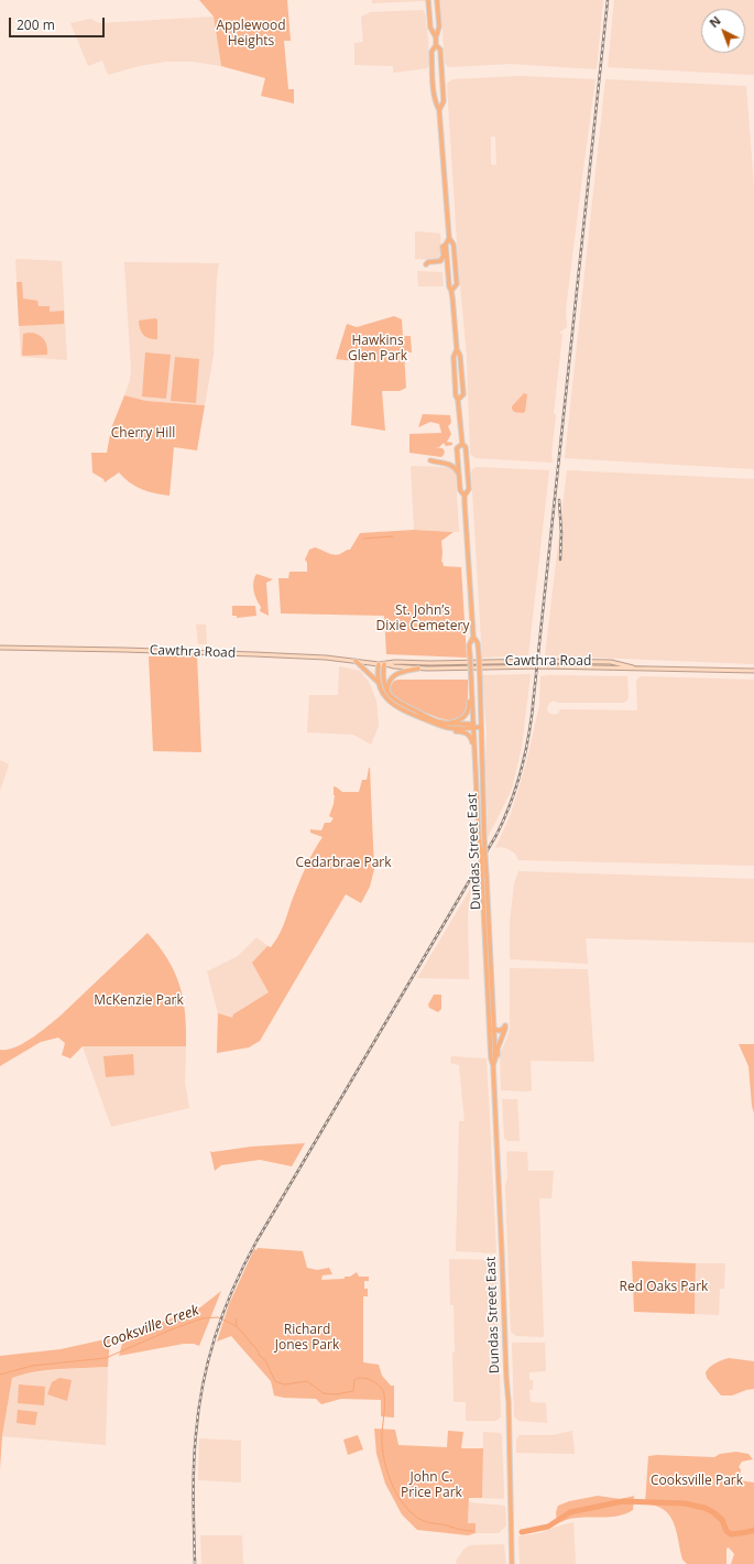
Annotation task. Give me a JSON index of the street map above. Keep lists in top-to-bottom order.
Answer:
{
  "streets": {
    "main road": ["Cawthra Road", "Dundas Street East"]
  },
  "water": ["Cooksville Creek"],
  "parks": [
    "Applewood Heights",
    "Hawkins Glen Park",
    "Cherry Hill",
    "St. John’s Dixie Cemetery",
    "Cedarbrae Park",
    "McKenzie Park",
    "Red Oaks Park",
    "Richard Jones Park",
    "John C. Price Park",
    "Cooksville Park"
  ],
  "scale_bar": "200 m",
  "north": "top left"
}
